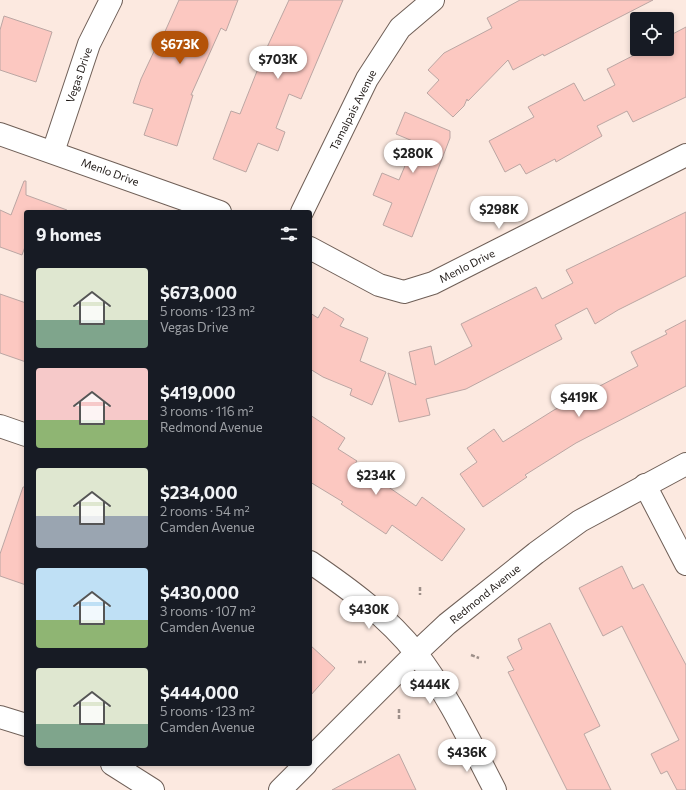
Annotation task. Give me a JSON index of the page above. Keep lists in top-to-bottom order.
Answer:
{
  "streets": {
    "street": [
      "Vegas Drive",
      "Tamalpais Avenue",
      "Menlo Drive",
      "Redmond Avenue"
    ]
  },
  "crossings": [
    ["Vegas Drive", "Menlo Drive"]
  ],
  "page": {
    "price": [
      "$673K",
      "$703K",
      "$280K",
      "$298K",
      "$419K",
      "$234K",
      "$430K",
      "$444K",
      "$436K"
    ],
    "heading": "9 homes",
    "list": [
      {
        "name": "$673,000",
        "note": "5 rooms · 123 m² · Vegas Drive"
      },
      {
        "name": "$419,000",
        "note": "3 rooms · 116 m² · Redmond Avenue"
      },
      {
        "name": "$234,000",
        "note": "2 rooms · 54 m² · Camden Avenue"
      },
      {
        "name": "$430,000",
        "note": "3 rooms · 107 m² · Camden Avenue"
      },
      {
        "name": "$444,000",
        "note": "5 rooms · 123 m² · Camden Avenue"
      }
    ]
  }
}
